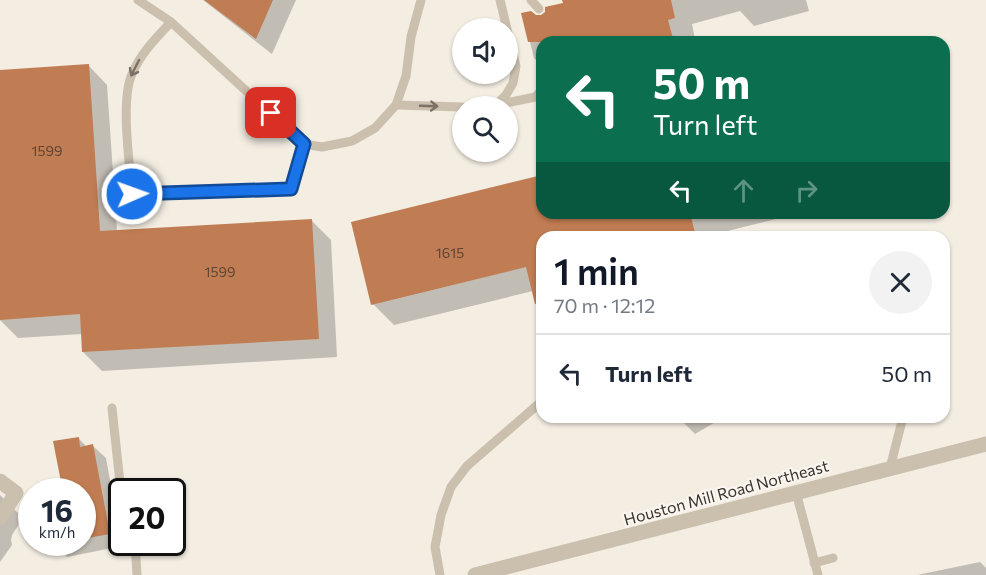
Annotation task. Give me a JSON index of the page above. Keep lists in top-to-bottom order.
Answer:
{
  "streets": {
    "street": ["Houston Mill Road Northeast"]
  },
  "house_numbers": ["1599", "1615", "1599"],
  "page": {
    "turn": ["50 m", "Turn left"],
    "heading": ["1 min", "70 m · 12:12"],
    "list": [
      {
        "name": "Turn left",
        "value": "50 m"
      }
    ],
    "speed": "16 km/h",
    "limit": "20"
  }
}
